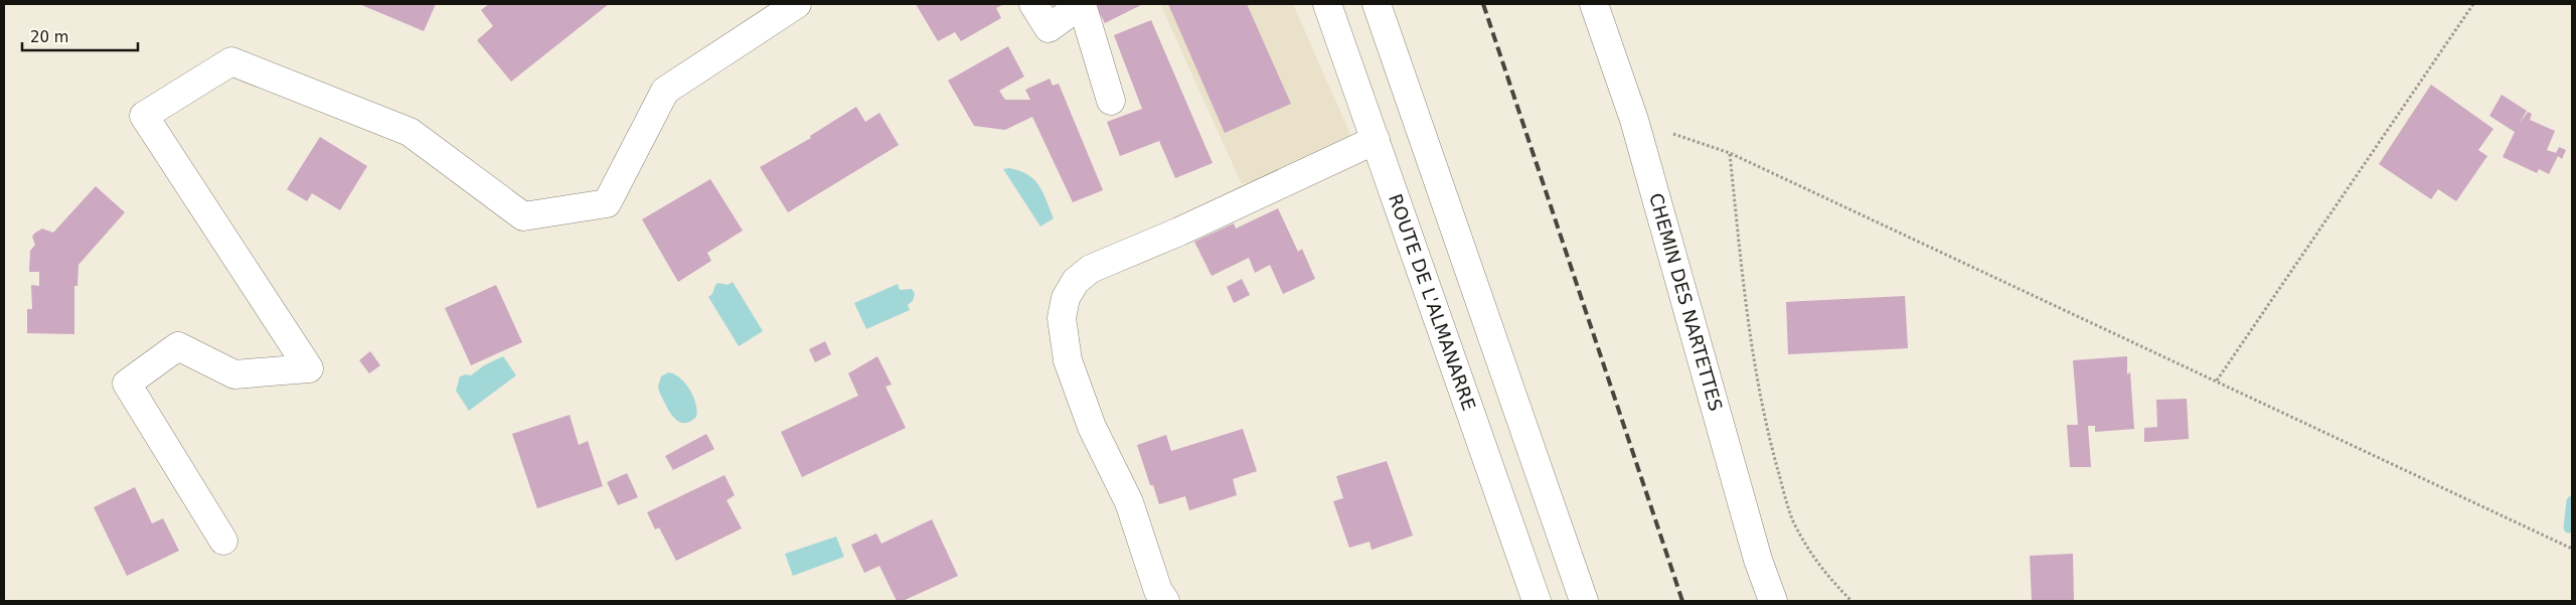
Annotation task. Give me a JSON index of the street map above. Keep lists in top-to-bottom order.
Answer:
{
  "streets": {
    "street": ["CHEMIN DES NARTETTES", "ROUTE DE L'ALMANARRE"]
  },
  "scale_bar": "20 m"
}
